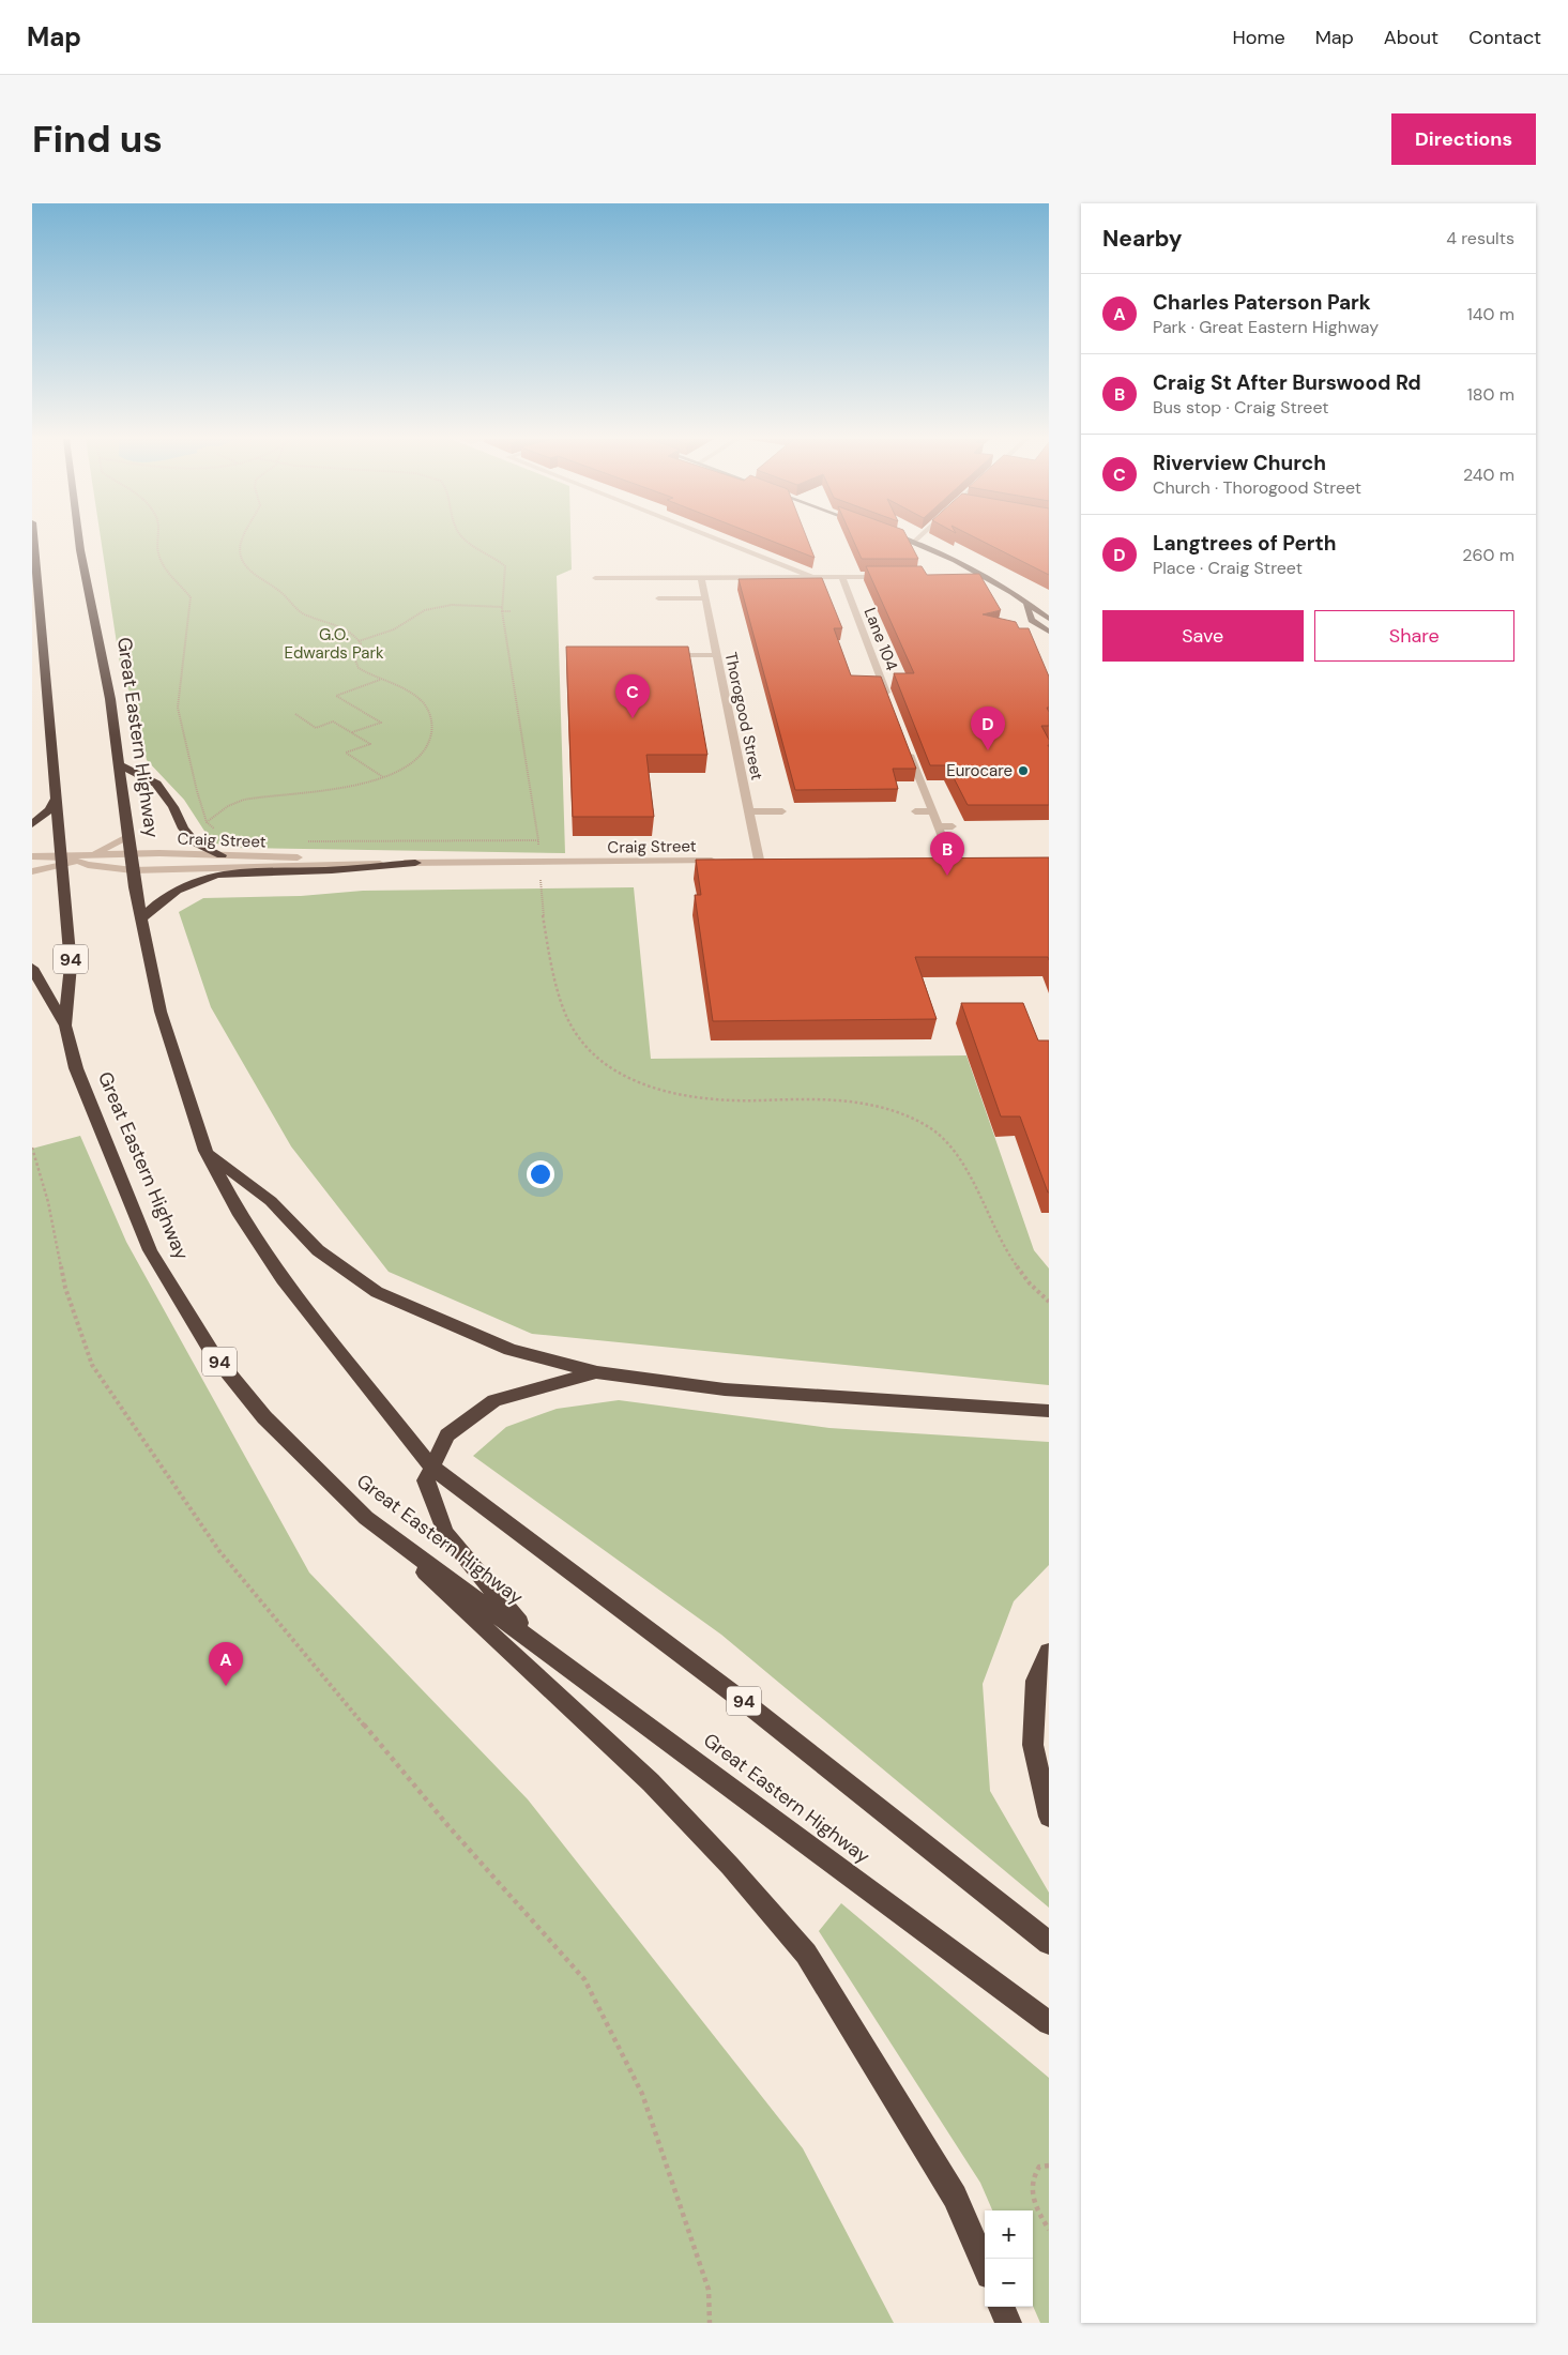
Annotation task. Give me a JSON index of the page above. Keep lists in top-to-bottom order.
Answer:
{
  "streets": {
    "highway": ["Great Eastern Highway", "94"],
    "street": ["Lane 104", "Thorogood Street", "Craig Street"]
  },
  "crossings": [
    ["Great Eastern Highway", "Craig Street"]
  ],
  "parks": ["G.O. Edwards Park"],
  "places": ["Eurocare"],
  "page": {
    "header": "Map",
    "nav": [
      "Home",
      "Map",
      "About",
      "Contact"
    ],
    "buttons": [
      "Directions",
      ["Save", "Share"]
    ],
    "title": "Find us",
    "heading": ["Nearby", "4 results"],
    "list": [
      {
        "mark": "A",
        "name": "Charles Paterson Park",
        "note": "Park · Great Eastern Highway",
        "value": "140 m"
      },
      {
        "mark": "B",
        "name": "Craig St After Burswood Rd",
        "note": "Bus stop · Craig Street",
        "value": "180 m"
      },
      {
        "mark": "C",
        "name": "Riverview Church",
        "note": "Church · Thorogood Street",
        "value": "240 m"
      },
      {
        "mark": "D",
        "name": "Langtrees of Perth",
        "note": "Place · Craig Street",
        "value": "260 m"
      }
    ],
    "pins": [
      "C",
      "D",
      "B",
      "A"
    ],
    "map_buttons": ["+", "−"]
  }
}
